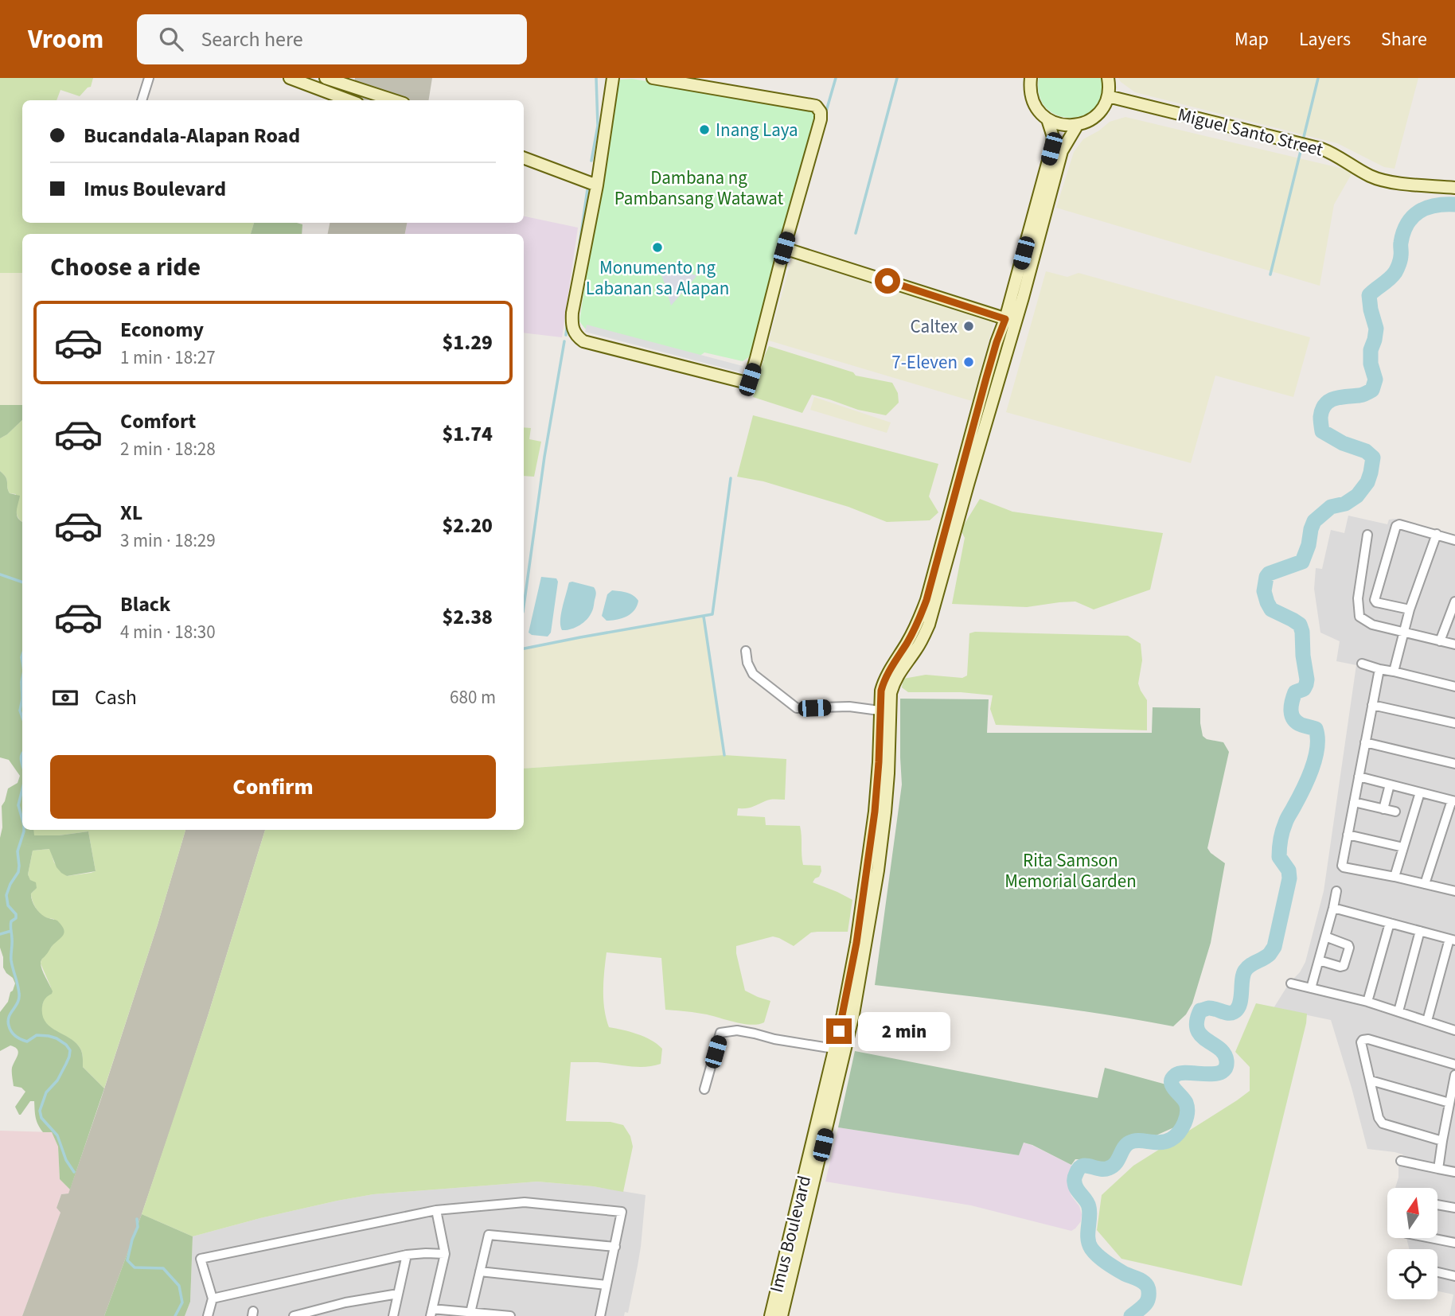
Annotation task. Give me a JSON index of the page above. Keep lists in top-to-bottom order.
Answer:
{
  "streets": {
    "main road": ["Miguel Santo Street", "Imus Boulevard"]
  },
  "parks": ["Dambana ng Pambansang Watawat", "Rita Samson Memorial Garden"],
  "places": [
    "Inang Laya",
    "Monumento ng Labanan sa Alapan",
    "Caltex",
    "7-Eleven"
  ],
  "north": "top",
  "page": {
    "header": "Vroom",
    "search": "Search here",
    "nav": ["Map", "Layers", "Share"],
    "banner": ["Bucandala-Alapan Road", "Imus Boulevard"],
    "heading": "Choose a ride",
    "list": [
      {
        "name": "Economy",
        "note": "1 min · 18:27",
        "value": "$1.29"
      },
      {
        "name": "Comfort",
        "note": "2 min · 18:28",
        "value": "$1.74"
      },
      {
        "name": "XL",
        "note": "3 min · 18:29",
        "value": "$2.20"
      },
      {
        "name": "Black",
        "note": "4 min · 18:30",
        "value": "$2.38"
      }
    ],
    "pay": ["Cash", "680 m"],
    "buttons": "Confirm",
    "bubble": "2 min"
  }
}
